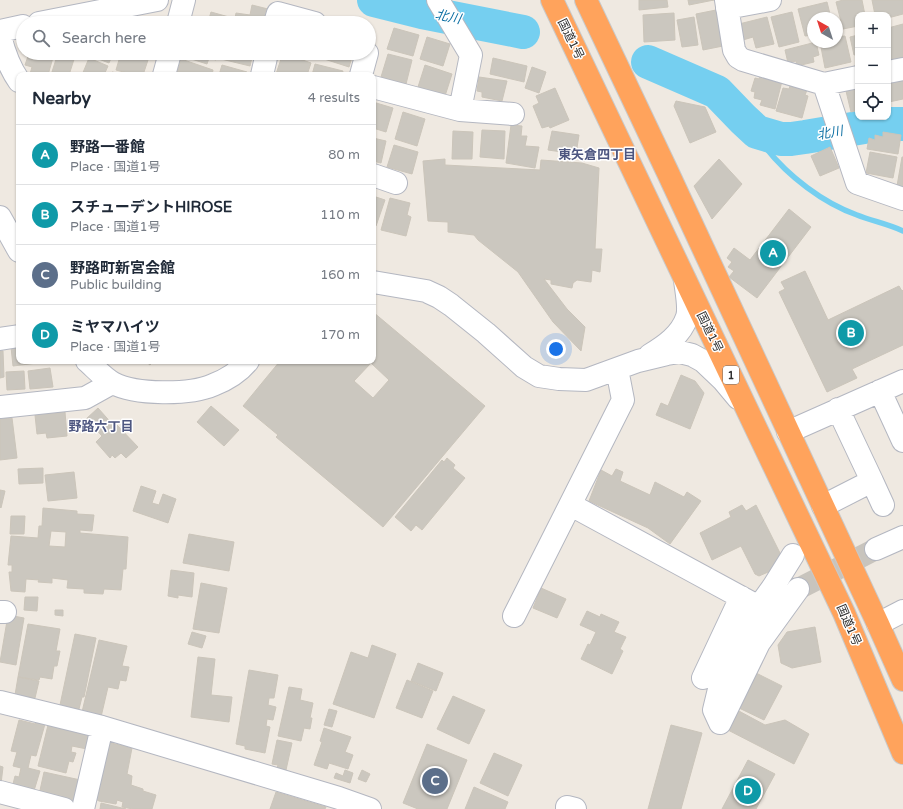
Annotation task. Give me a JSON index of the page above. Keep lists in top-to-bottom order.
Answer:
{
  "streets": {
    "highway": ["国道1号", "1"]
  },
  "districts": ["東矢倉四丁目", "野路六丁目"],
  "water": ["北川"],
  "north": "top left",
  "page": {
    "map_buttons": ["+", "−"],
    "search": "Search here",
    "heading": ["Nearby", "4 results"],
    "list": [
      {
        "mark": "A",
        "name": "野路一番館",
        "note": "Place · 国道1号",
        "value": "80 m"
      },
      {
        "mark": "B",
        "name": "スチューデントHIROSE",
        "note": "Place · 国道1号",
        "value": "110 m"
      },
      {
        "mark": "C",
        "name": "野路町新宮会館",
        "note": "Public building",
        "value": "160 m"
      },
      {
        "mark": "D",
        "name": "ミヤマハイツ",
        "note": "Place · 国道1号",
        "value": "170 m"
      }
    ],
    "pins": [
      "A",
      "B",
      "C",
      "D"
    ]
  }
}
